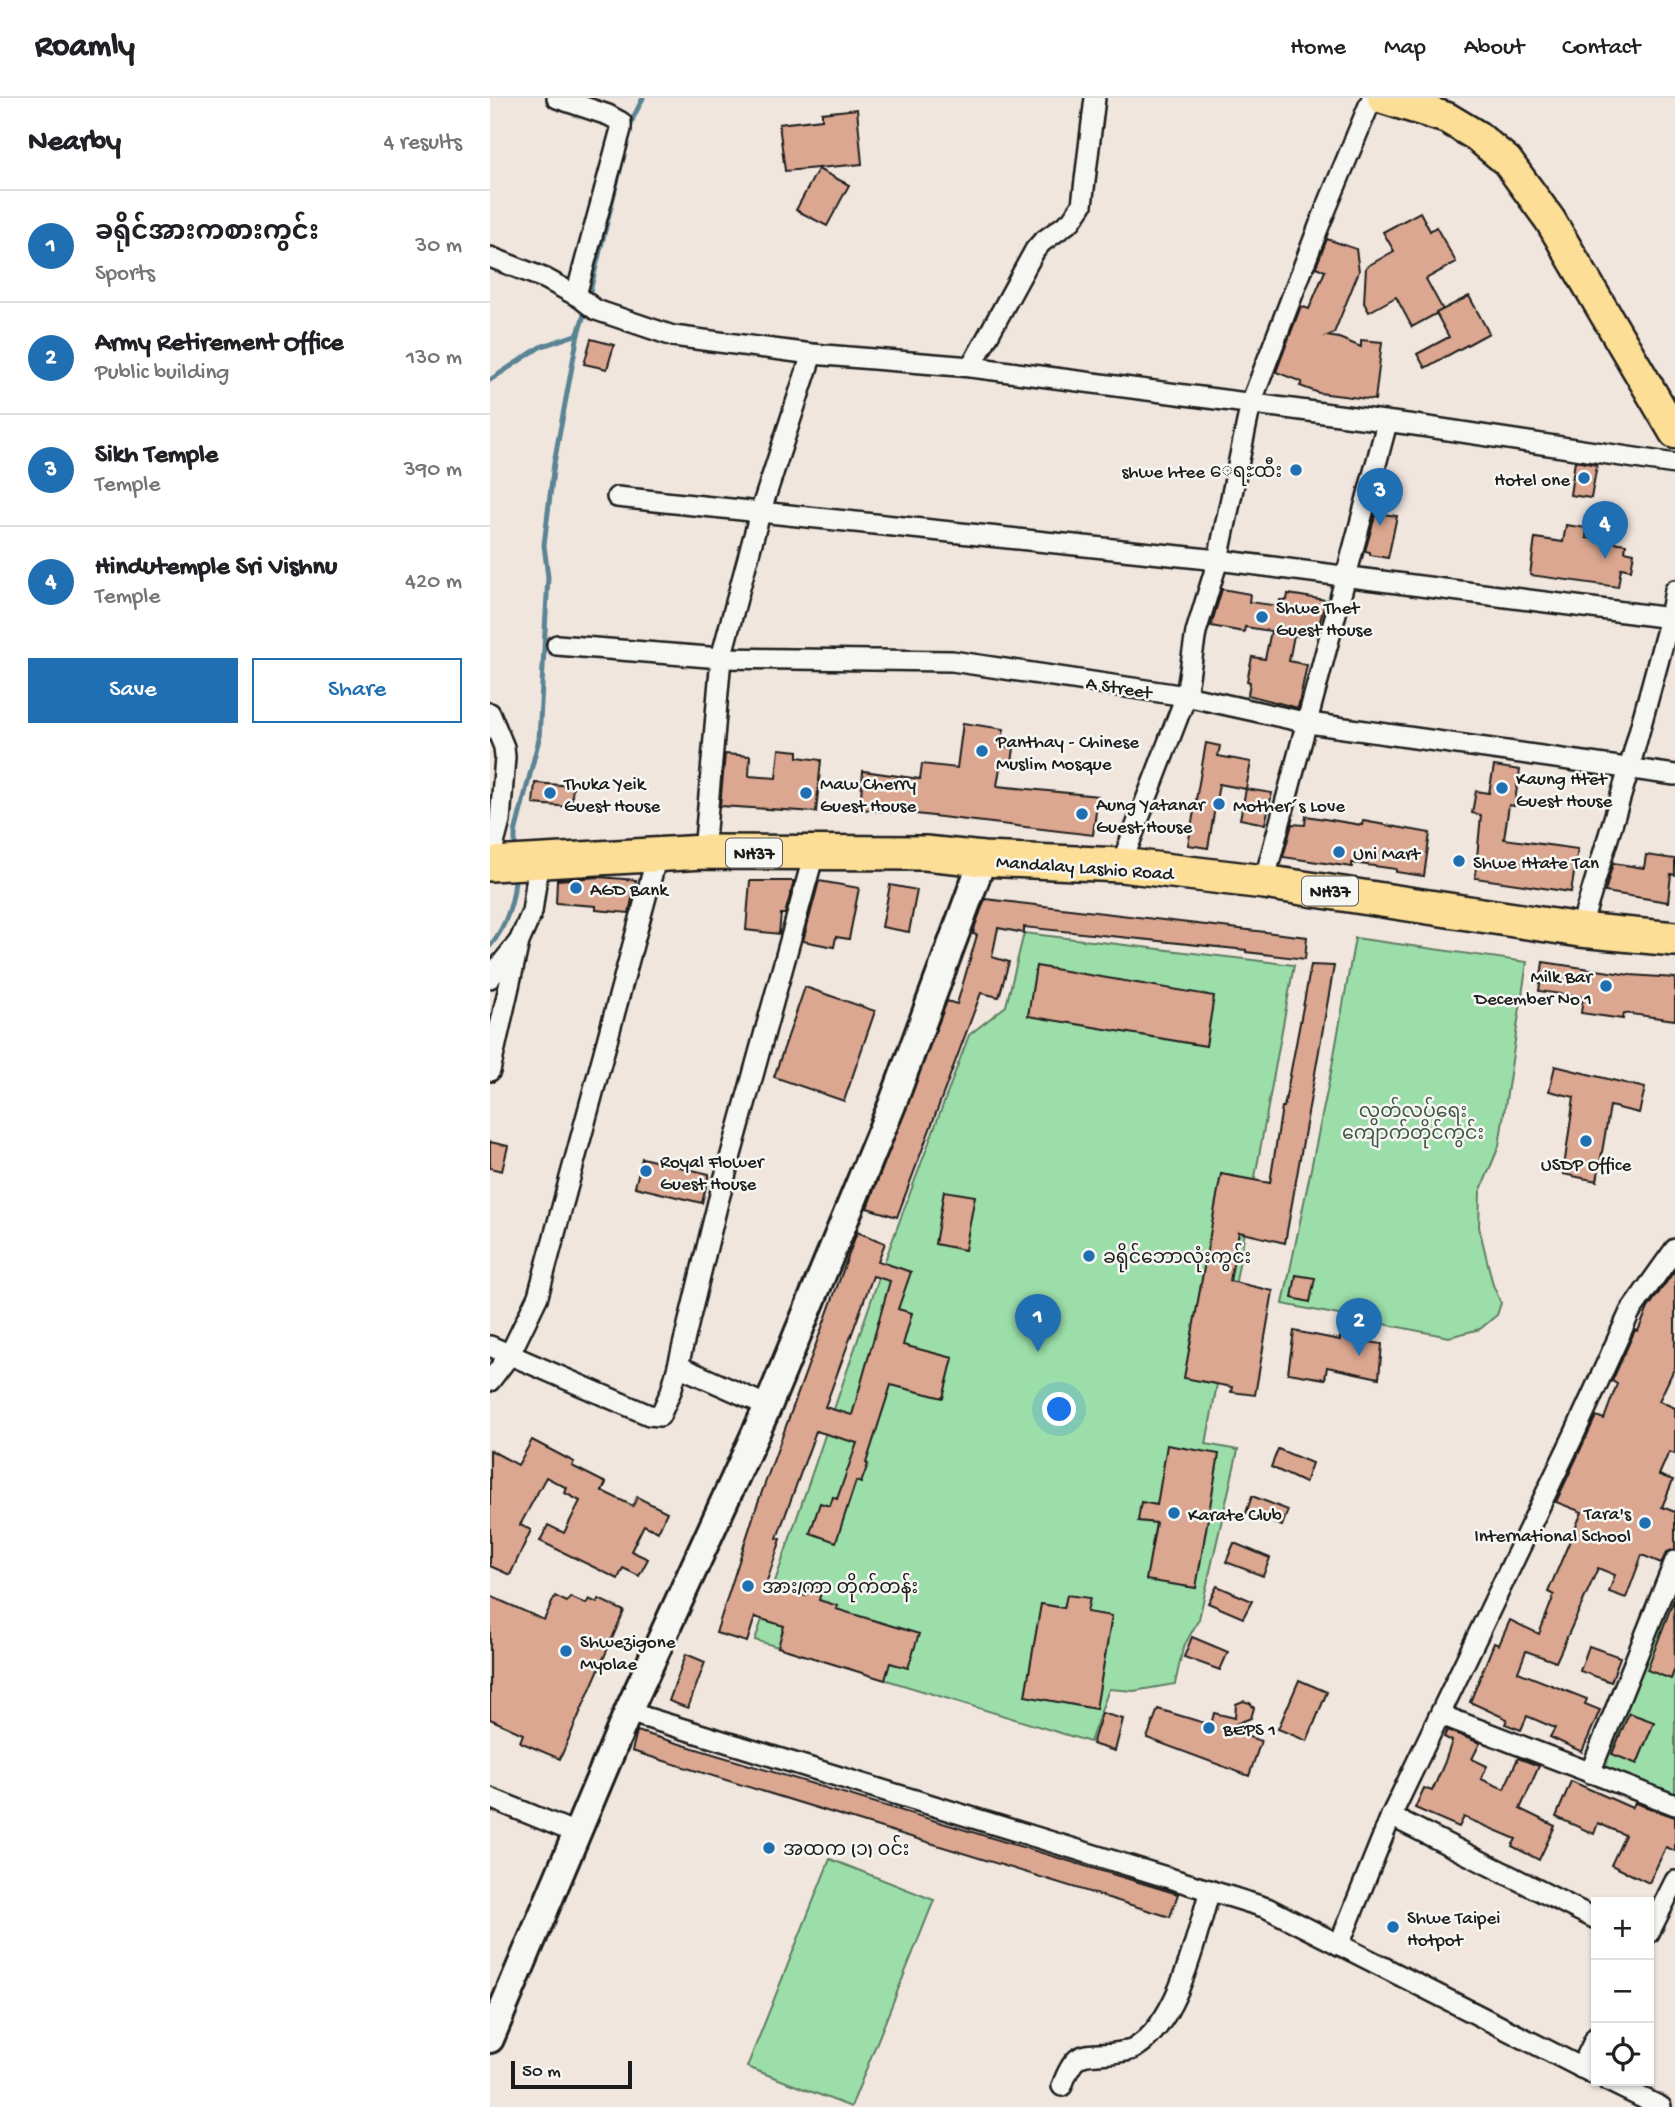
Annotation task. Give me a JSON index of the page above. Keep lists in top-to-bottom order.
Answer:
{
  "streets": {
    "highway": ["NH37", "Mandalay Lashio Road"],
    "street": ["A Street"]
  },
  "parks": ["လွတ်လပ်ရေး ကျောက်တိုင်ကွင်း"],
  "places": [
    "shwe htee ေရႊထီး",
    "Hotel one",
    "Shwe Thet Guest House",
    "Panthay - Chinese Muslim Mosque",
    "Kaung Htet Guest House",
    "Thuka Yeik Guest House",
    "Maw Cherry Guest House",
    "Mother´s Love",
    "Aung Yatanar Guest House",
    "Uni Mart",
    "Shwe Htate Tan",
    "AGD Bank",
    "Milk Bar December No 1",
    "USDP Office",
    "Royal Flower Guest House",
    "ခရိုင်ဘောလုံးကွင်း",
    "Karate Club",
    "Tara's International School",
    "အား/ကာ တိုက်တန်း",
    "Shwezigone Myolae",
    "BEPS 1",
    "အထက (၁) ဝင်း",
    "Shwe Taipei Hotpot"
  ],
  "scale_bar": "50 m",
  "page": {
    "header": "Roamly",
    "nav": [
      "Home",
      "Map",
      "About",
      "Contact"
    ],
    "heading": ["Nearby", "4 results"],
    "list": [
      {
        "mark": "1",
        "name": "ခရိုင်အားကစားကွင်း",
        "note": "Sports",
        "value": "30 m"
      },
      {
        "mark": "2",
        "name": "Army Retirement Office",
        "note": "Public building",
        "value": "130 m"
      },
      {
        "mark": "3",
        "name": "Sikh Temple",
        "note": "Temple",
        "value": "390 m"
      },
      {
        "mark": "4",
        "name": "Hindutemple Sri Vishnu",
        "note": "Temple",
        "value": "420 m"
      }
    ],
    "pins": [
      "3",
      "4",
      "1",
      "2"
    ],
    "buttons": ["Save", "Share"],
    "map_buttons": ["+", "−"],
    "scale": "50 m"
  }
}
